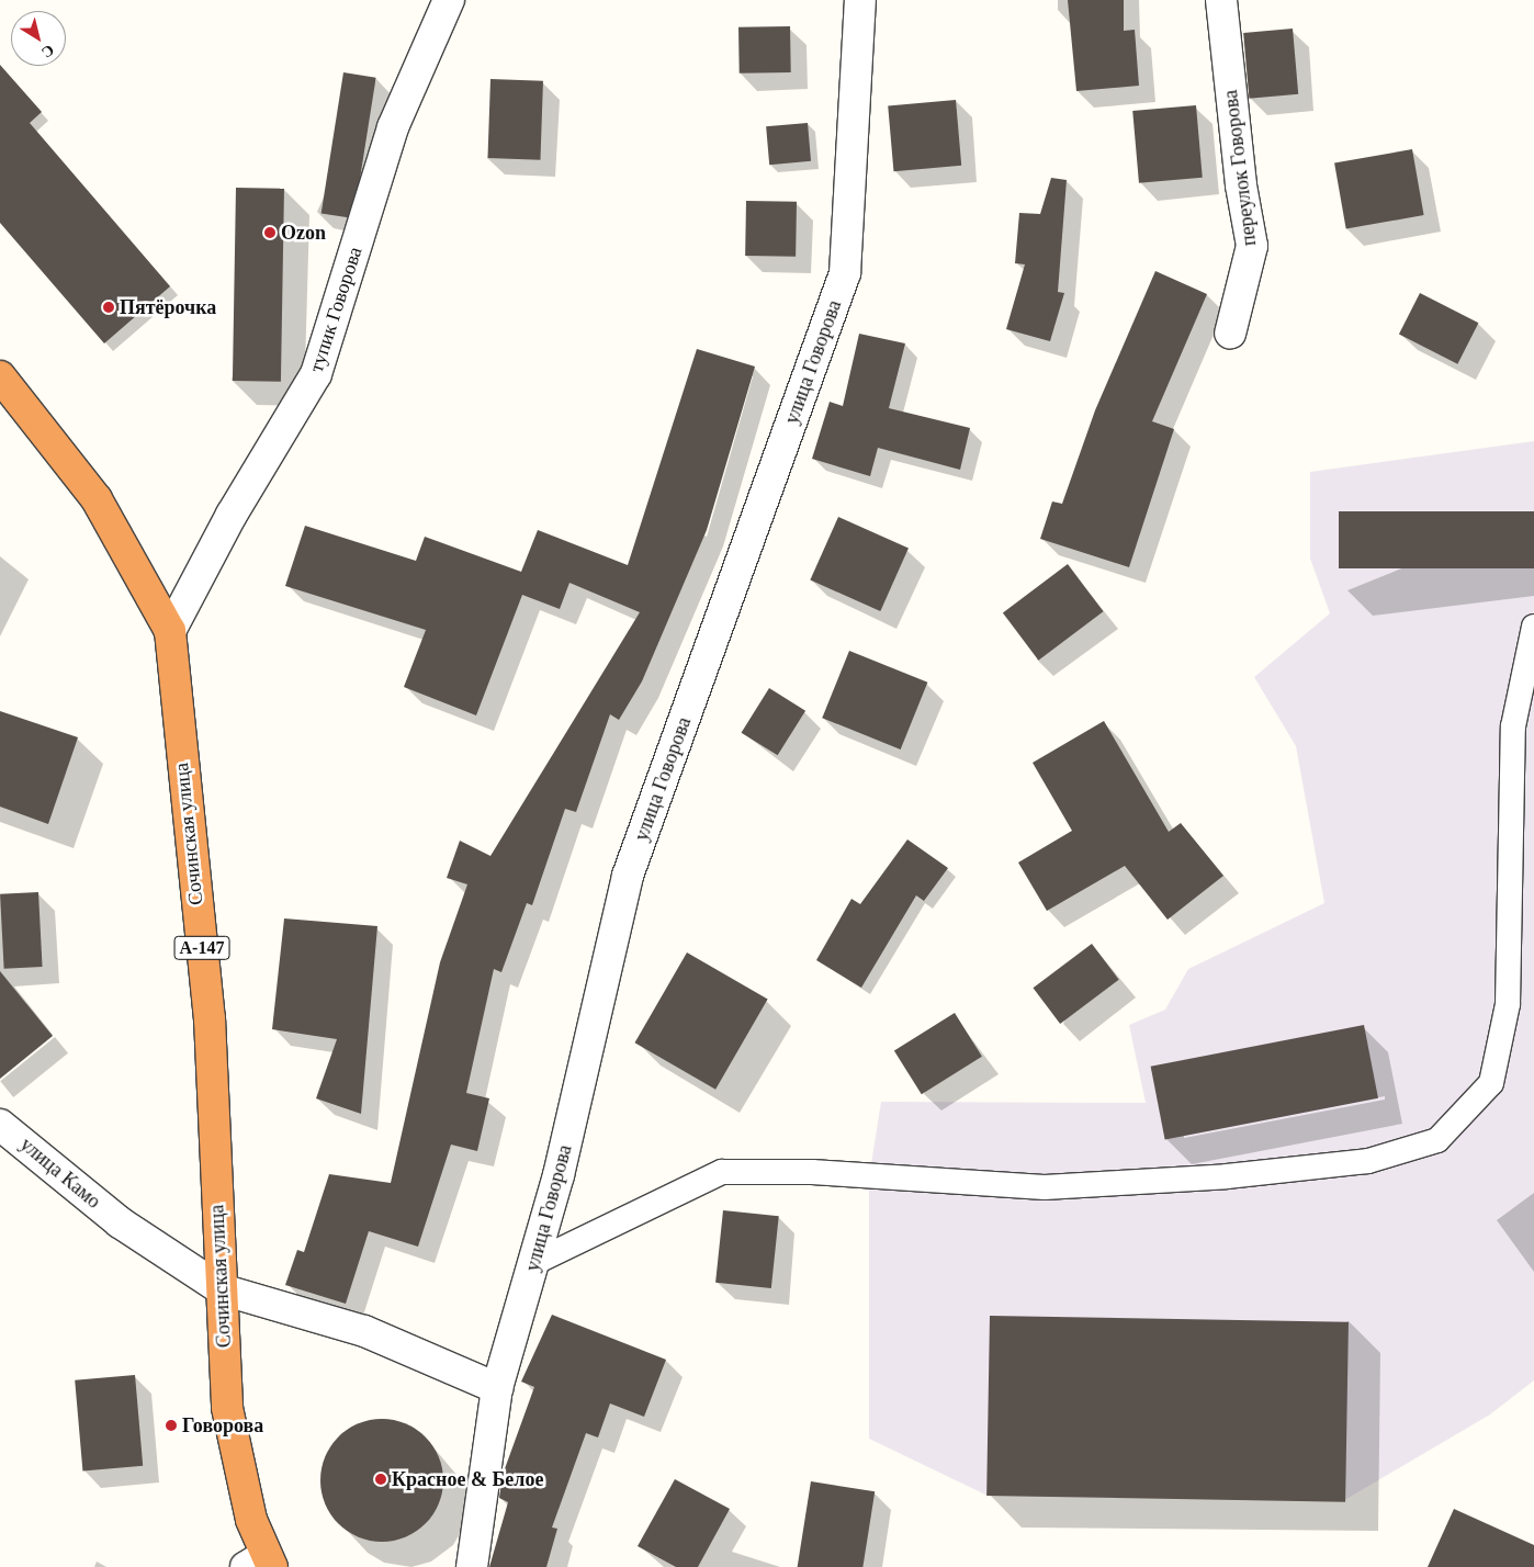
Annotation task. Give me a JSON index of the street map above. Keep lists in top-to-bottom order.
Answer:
{
  "streets": {
    "highway": ["Сочинская улица", "А-147"],
    "street": [
      "переулок Говорова",
      "тупик Говорова",
      "улица Говорова",
      "улица Камо"
    ]
  },
  "crossings": [
    ["тупик Говорова", "Сочинская улица"],
    ["улица Говорова", "улица Камо"],
    ["Сочинская улица", "улица Камо"]
  ],
  "places": [
    "Ozon",
    "Пятёрочка",
    "Говорова",
    "Красное & Белое"
  ],
  "north": "bottom right"
}
